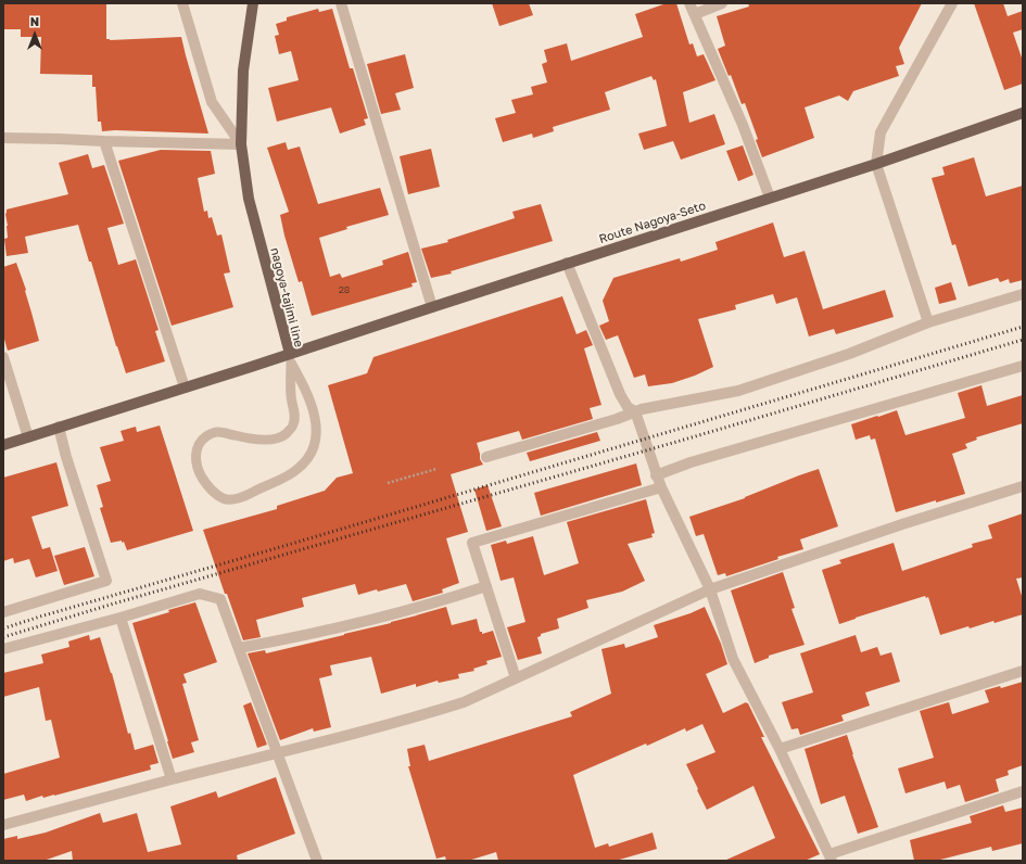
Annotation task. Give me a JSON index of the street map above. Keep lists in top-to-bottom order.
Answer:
{
  "streets": {
    "main road": ["Route Nagoya-Seto", "nagoya-tajimi line"]
  },
  "crossings": [
    ["Route Nagoya-Seto", "nagoya-tajimi line"]
  ],
  "house_numbers": ["28"],
  "north": "top"
}
